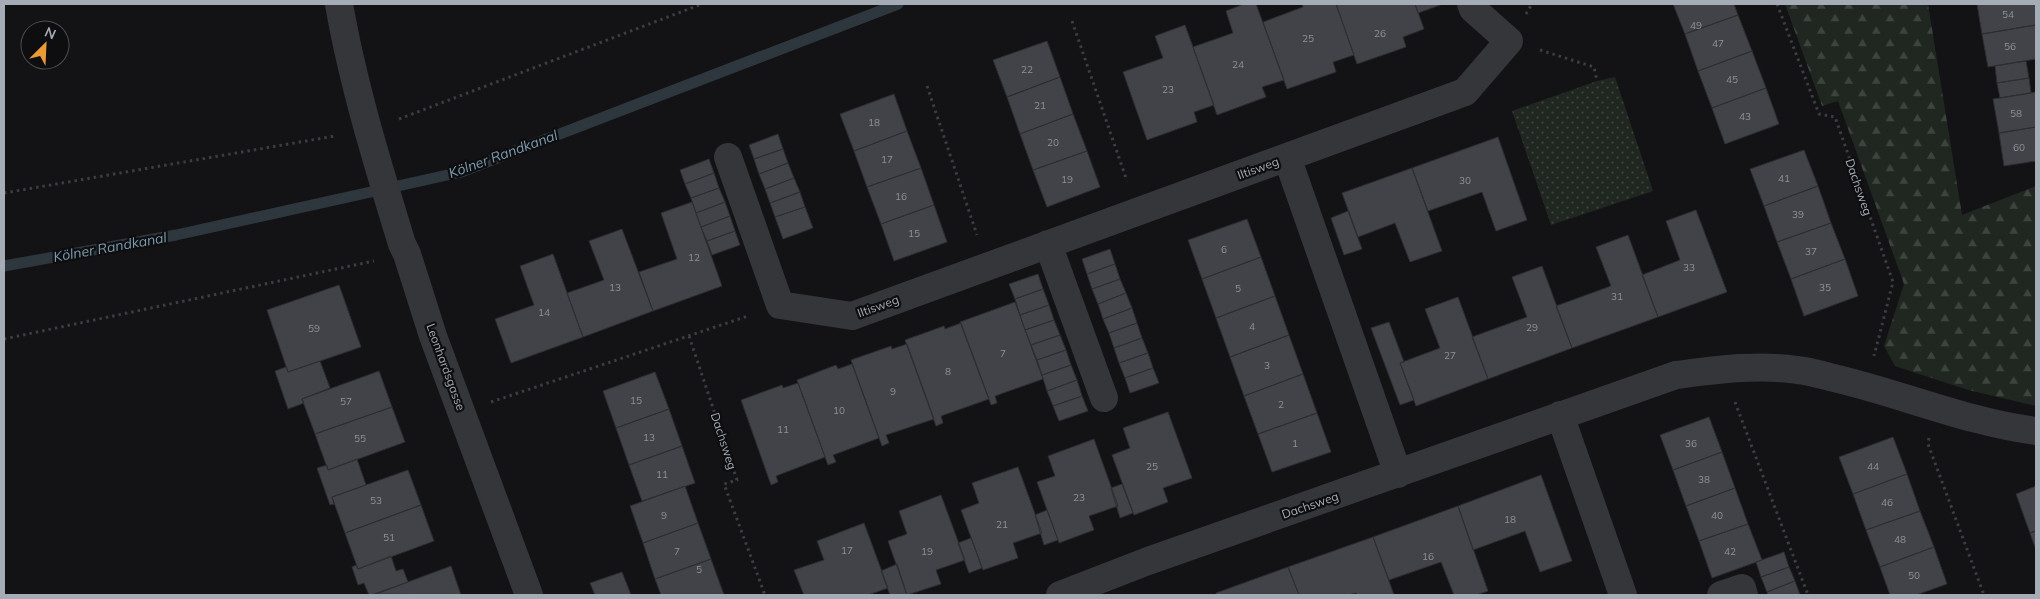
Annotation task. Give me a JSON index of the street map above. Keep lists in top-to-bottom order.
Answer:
{
  "streets": {
    "street": ["Iltisweg", "Dachsweg", "Leonhardsgasse"]
  },
  "crossings": [
    ["Iltisweg", "Dachsweg"]
  ],
  "water": ["Kölner Randkanal"],
  "house_numbers": [
    "54",
    "49",
    "26",
    "25",
    "47",
    "56",
    "24",
    "22",
    "45",
    "23",
    "21",
    "58",
    "43",
    "18",
    "20",
    "60",
    "17",
    "41",
    "19",
    "30",
    "16",
    "39",
    "15",
    "6",
    "37",
    "12",
    "33",
    "13",
    "35",
    "5",
    "31",
    "14",
    "4",
    "29",
    "59",
    "7",
    "27",
    "3",
    "8",
    "9",
    "15",
    "57",
    "2",
    "10",
    "11",
    "13",
    "55",
    "1",
    "36",
    "25",
    "44",
    "11",
    "38",
    "23",
    "53",
    "46",
    "9",
    "40",
    "18",
    "21",
    "51",
    "48",
    "17",
    "7",
    "19",
    "42",
    "16",
    "5",
    "50"
  ],
  "north": "top right"
}
